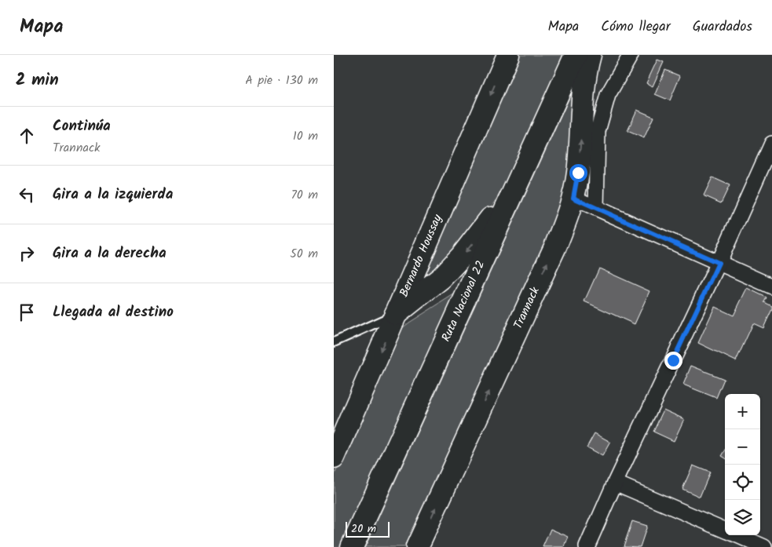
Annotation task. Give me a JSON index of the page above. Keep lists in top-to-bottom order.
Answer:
{
  "streets": {
    "street": ["Bernardo Houssay", "Ruta Nacional 22", "Trannack"]
  },
  "scale_bar": "20 m",
  "page": {
    "header": "Mapa",
    "nav": ["Mapa", "Cómo llegar", "Guardados"],
    "heading": ["2 min", "A pie · 130 m"],
    "list": [
      ["Continúa", "Trannack", "10 m"],
      ["Gira a la izquierda", "70 m"],
      ["Gira a la derecha", "50 m"],
      "Llegada al destino"
    ],
    "map_buttons": ["+", "−"],
    "scale": "20 m"
  }
}
